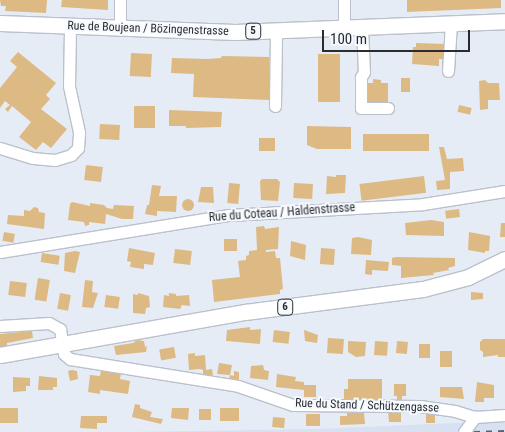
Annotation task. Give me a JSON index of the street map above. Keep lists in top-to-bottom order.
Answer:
{
  "streets": {
    "main road": ["Rue de Boujean / Bözingenstrasse", "5", "6"],
    "street": ["Rue du Coteau / Haldenstrasse", "Rue du Stand / Schützengasse"]
  },
  "crossings": [
    ["6", "Rue du Stand / Schützengasse"]
  ],
  "scale_bar": "100 m"
}
